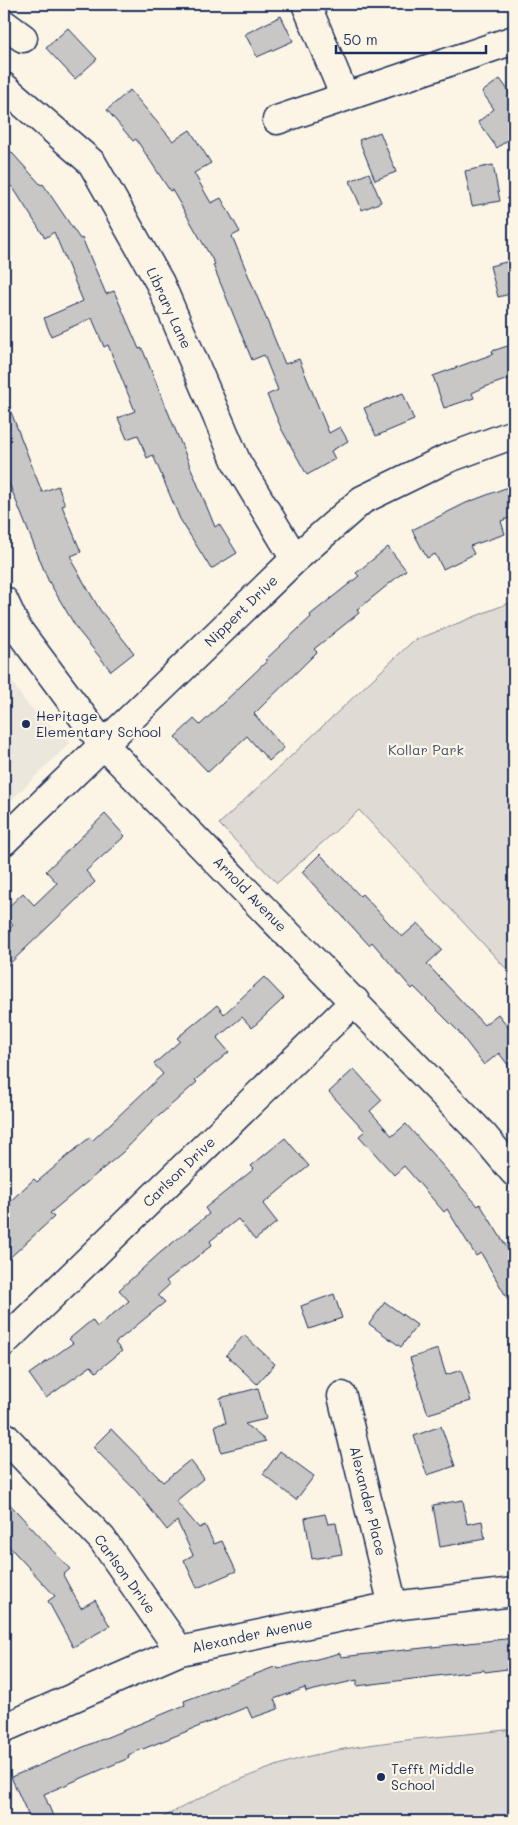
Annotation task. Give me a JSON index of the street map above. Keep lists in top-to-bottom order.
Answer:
{
  "streets": {
    "street": [
      "Library Lane",
      "Nippert Drive",
      "Arnold Avenue",
      "Carlson Drive",
      "Alexander Place",
      "Alexander Avenue"
    ]
  },
  "crossings": [
    ["Library Lane", "Nippert Drive"],
    ["Nippert Drive", "Arnold Avenue"],
    ["Arnold Avenue", "Carlson Drive"],
    ["Carlson Drive", "Alexander Avenue"],
    ["Alexander Place", "Alexander Avenue"]
  ],
  "parks": ["Kollar Park"],
  "places": ["Heritage Elementary School", "Tefft Middle School"],
  "scale_bar": "50 m"
}
